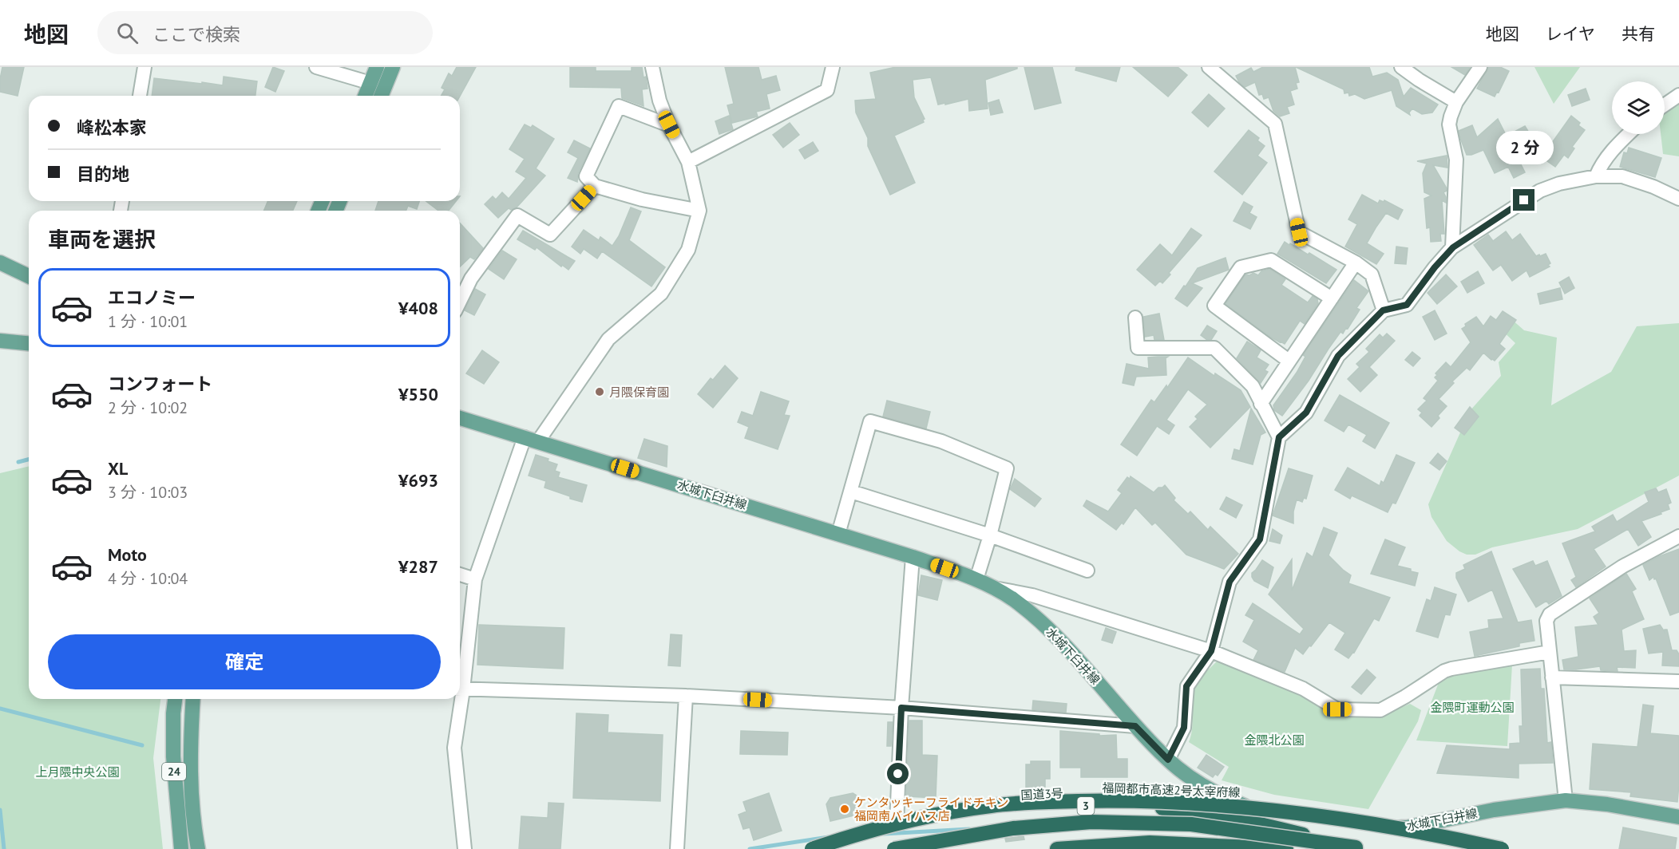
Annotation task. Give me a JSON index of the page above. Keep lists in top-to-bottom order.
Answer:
{
  "streets": {
    "highway": ["福岡都市高速2号太宰府線", "国道3号", "3"],
    "main road": ["水城下臼井線", "24"]
  },
  "crossings": [
    ["福岡都市高速2号太宰府線", "国道3号"]
  ],
  "parks": ["金隈町運動公園", "金隈北公園", "上月隈中央公園"],
  "places": ["月隈保育園", "ケンタッキーフライドチキン 福岡南バイパス店"],
  "page": {
    "header": "地図",
    "search": "ここで検索",
    "nav": ["地図", "レイヤ", "共有"],
    "banner": ["峰松本家", "目的地"],
    "bubble": "2 分",
    "heading": "車両を選択",
    "list": [
      {
        "name": "エコノミー",
        "note": "1 分 · 10:01",
        "value": "¥408"
      },
      {
        "name": "コンフォート",
        "note": "2 分 · 10:02",
        "value": "¥550"
      },
      {
        "name": "XL",
        "note": "3 分 · 10:03",
        "value": "¥693"
      },
      {
        "name": "Moto",
        "note": "4 分 · 10:04",
        "value": "¥287"
      }
    ],
    "buttons": "確定"
  }
}
